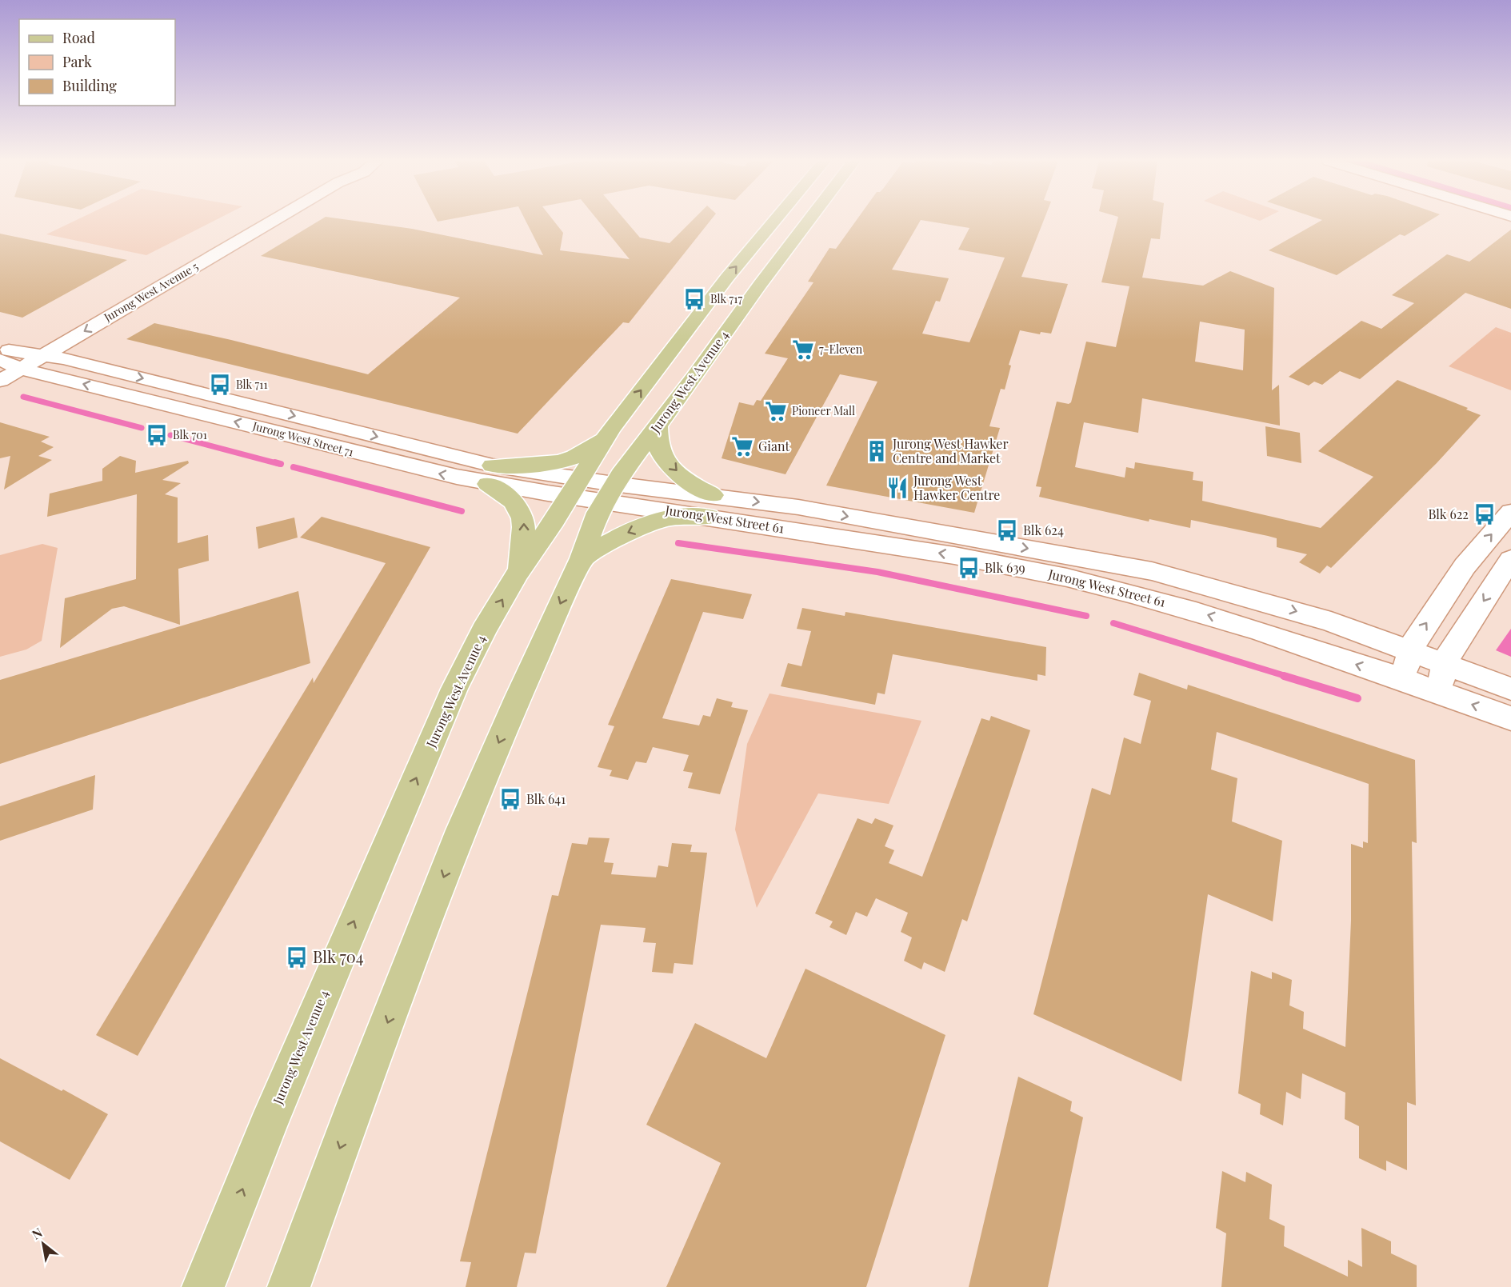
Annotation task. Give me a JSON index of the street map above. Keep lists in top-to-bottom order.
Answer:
{
  "streets": {
    "main road": ["Jurong West Avenue 4"],
    "street": ["Jurong West Avenue 5", "Jurong West Street 71", "Jurong West Street 61"]
  },
  "crossings": [
    ["Jurong West Avenue 5", "Jurong West Street 71"],
    ["Jurong West Avenue 4", "Jurong West Street 71"],
    ["Jurong West Avenue 4", "Jurong West Street 61"],
    ["Jurong West Street 71", "Jurong West Street 61"]
  ],
  "places": {
    "bus stop": [
      "Blk 717",
      "Blk 711",
      "Blk 701",
      "Blk 622",
      "Blk 624",
      "Blk 639",
      "Blk 641",
      "Blk 704"
    ],
    "supermarket": ["7-Eleven", "Pioneer Mall", "Giant"],
    "building": ["Jurong West Hawker Centre and Market"],
    "restaurant": ["Jurong West Hawker Centre"]
  },
  "legend": ["Road", "Park", "Building"],
  "north": "top left"
}
